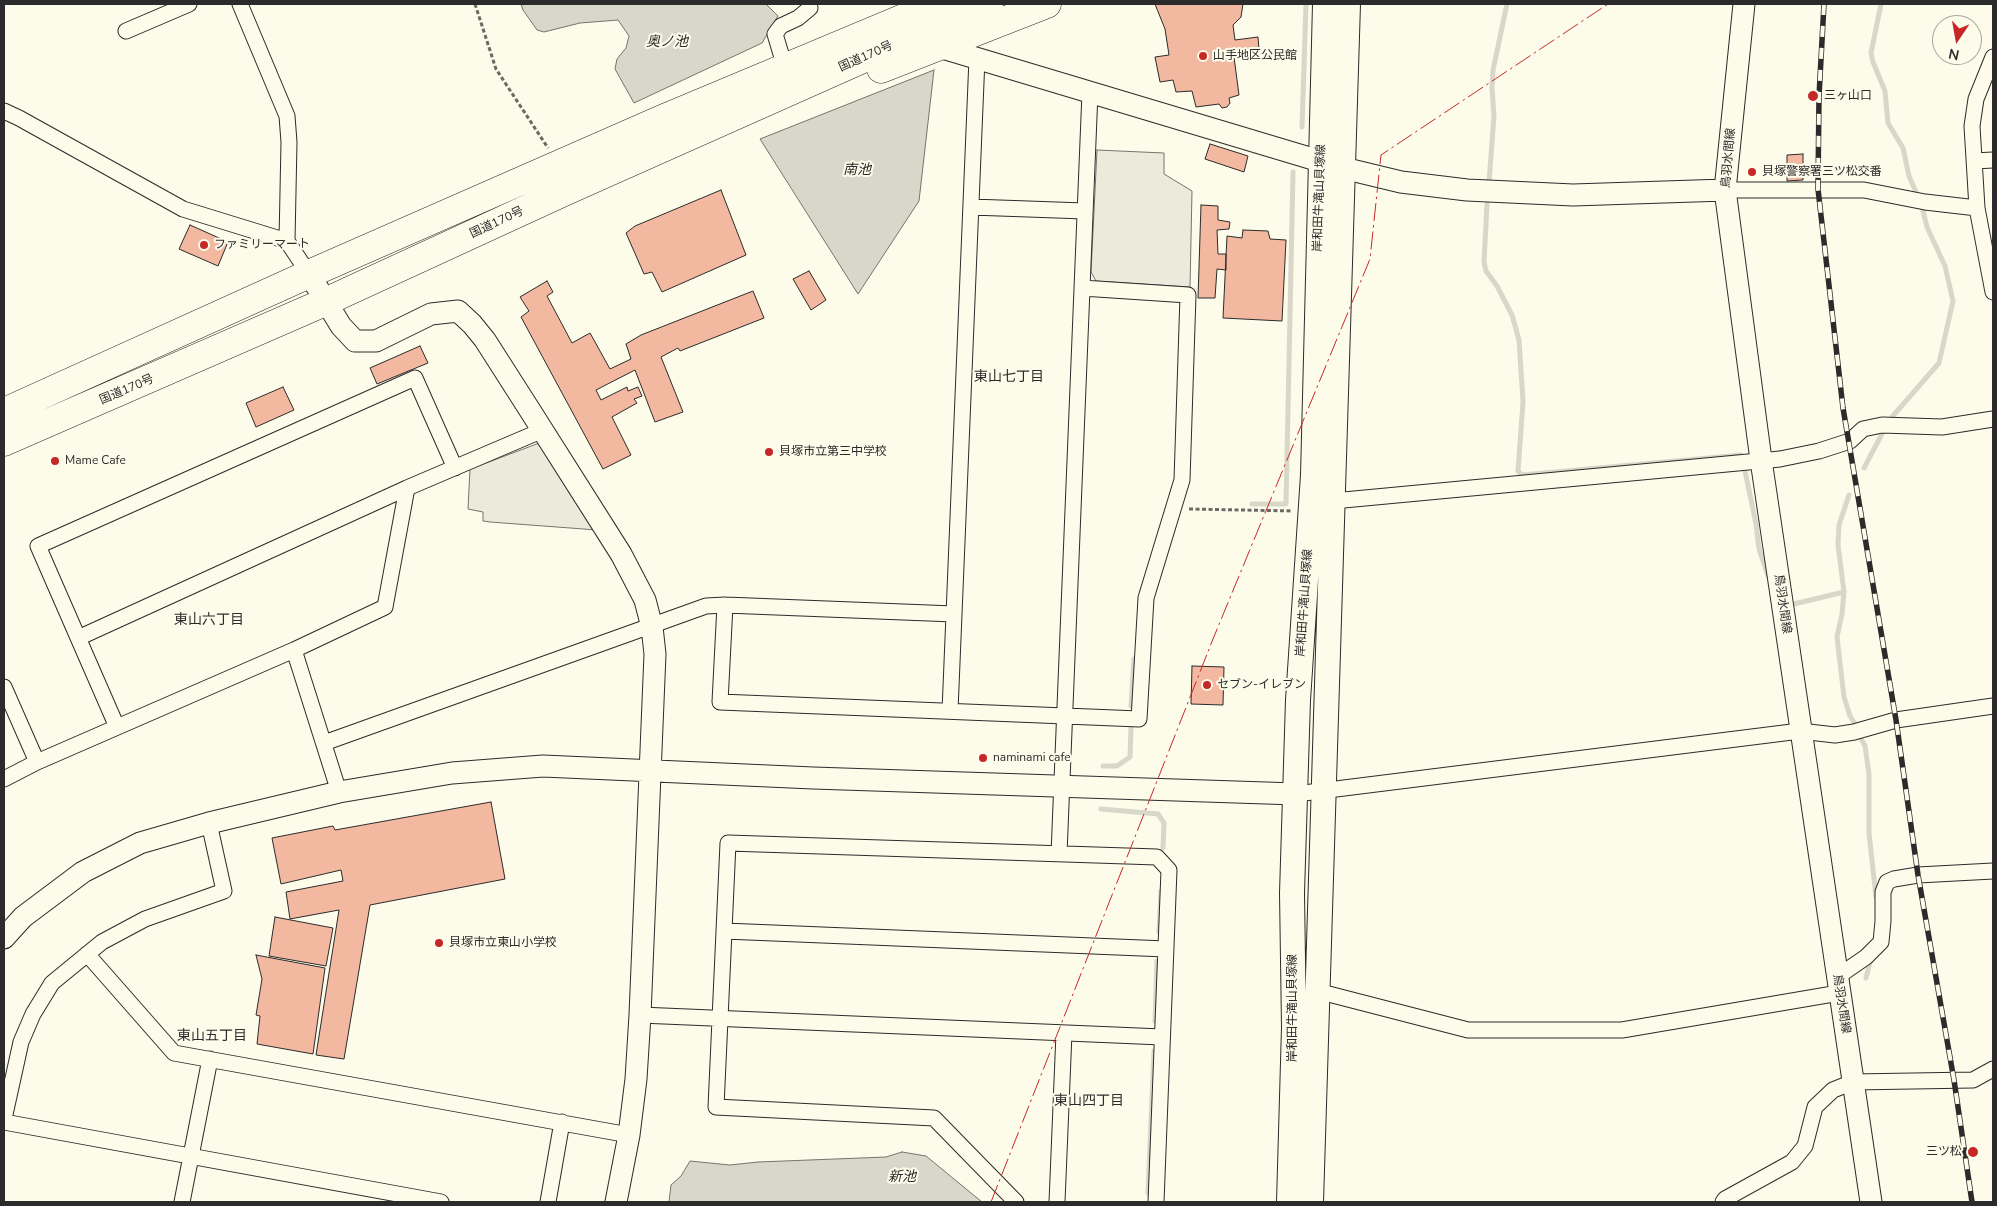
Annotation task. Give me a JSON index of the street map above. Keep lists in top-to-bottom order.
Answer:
{
  "streets": {
    "highway": ["国道170号"],
    "main road": ["岸和田牛滝山貝塚線"],
    "street": ["鳥羽水間線"]
  },
  "districts": [
    "東山七丁目",
    "東山六丁目",
    "東山五丁目",
    "東山四丁目"
  ],
  "water": ["奥ノ池", "南池", "新池"],
  "places": [
    "山手地区公民館",
    "三ヶ山口",
    "貝塚警察署三ツ松交番",
    "ファミリーマート",
    "貝塚市立第三中学校",
    "Mame Cafe",
    "セブン-イレブン",
    "naminami cafe",
    "貝塚市立東山小学校",
    "三ツ松"
  ],
  "north": "bottom"
}
